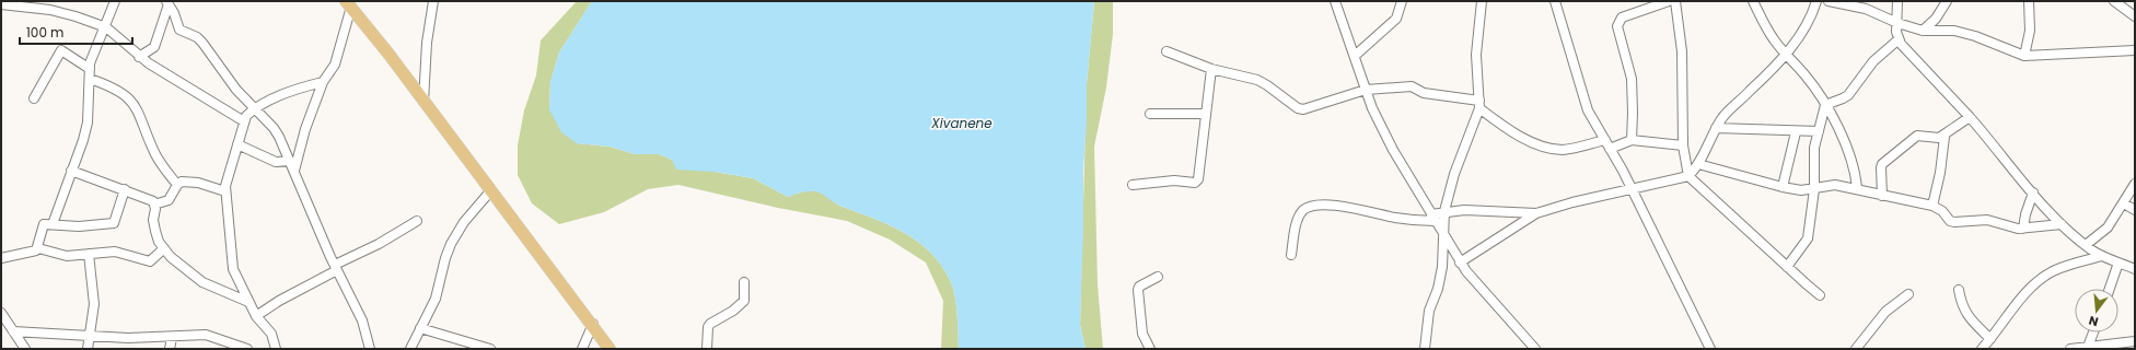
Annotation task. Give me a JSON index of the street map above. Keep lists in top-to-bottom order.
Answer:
{
  "water": ["Xivanene"],
  "scale_bar": "100 m",
  "north": "bottom"
}
